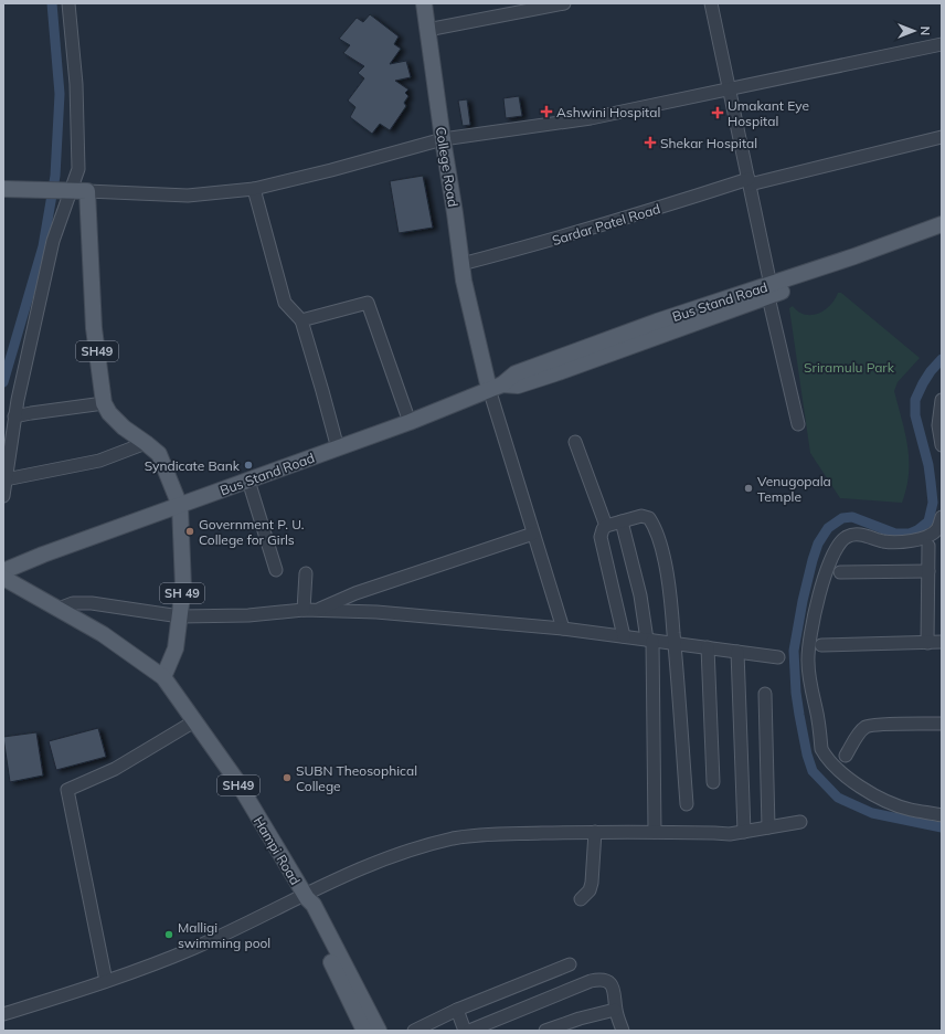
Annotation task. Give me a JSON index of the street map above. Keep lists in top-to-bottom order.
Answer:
{
  "streets": {
    "main road": [
      "College Road",
      "Bus Stand Road",
      "SH49",
      "SH 49",
      "Hampi Road"
    ],
    "street": ["Sardar Patel Road"]
  },
  "crossings": [
    ["College Road", "Sardar Patel Road"],
    ["College Road", "Bus Stand Road"],
    ["Bus Stand Road", "SH49"],
    ["Bus Stand Road", "SH 49"],
    ["SH49", "SH 49"],
    ["SH49", "Hampi Road"],
    ["SH 49", "Hampi Road"]
  ],
  "parks": ["Sriramulu Park"],
  "places": {
    "health": ["Ashwini Hospital", "Umakant Eye Hospital", "Shekar Hospital"],
    "other": [
      "Syndicate Bank",
      "Venugopala Temple",
      "Government P. U. College for Girls",
      "SUBN Theosophical College",
      "Malligi swimming pool"
    ]
  },
  "north": "right"
}
